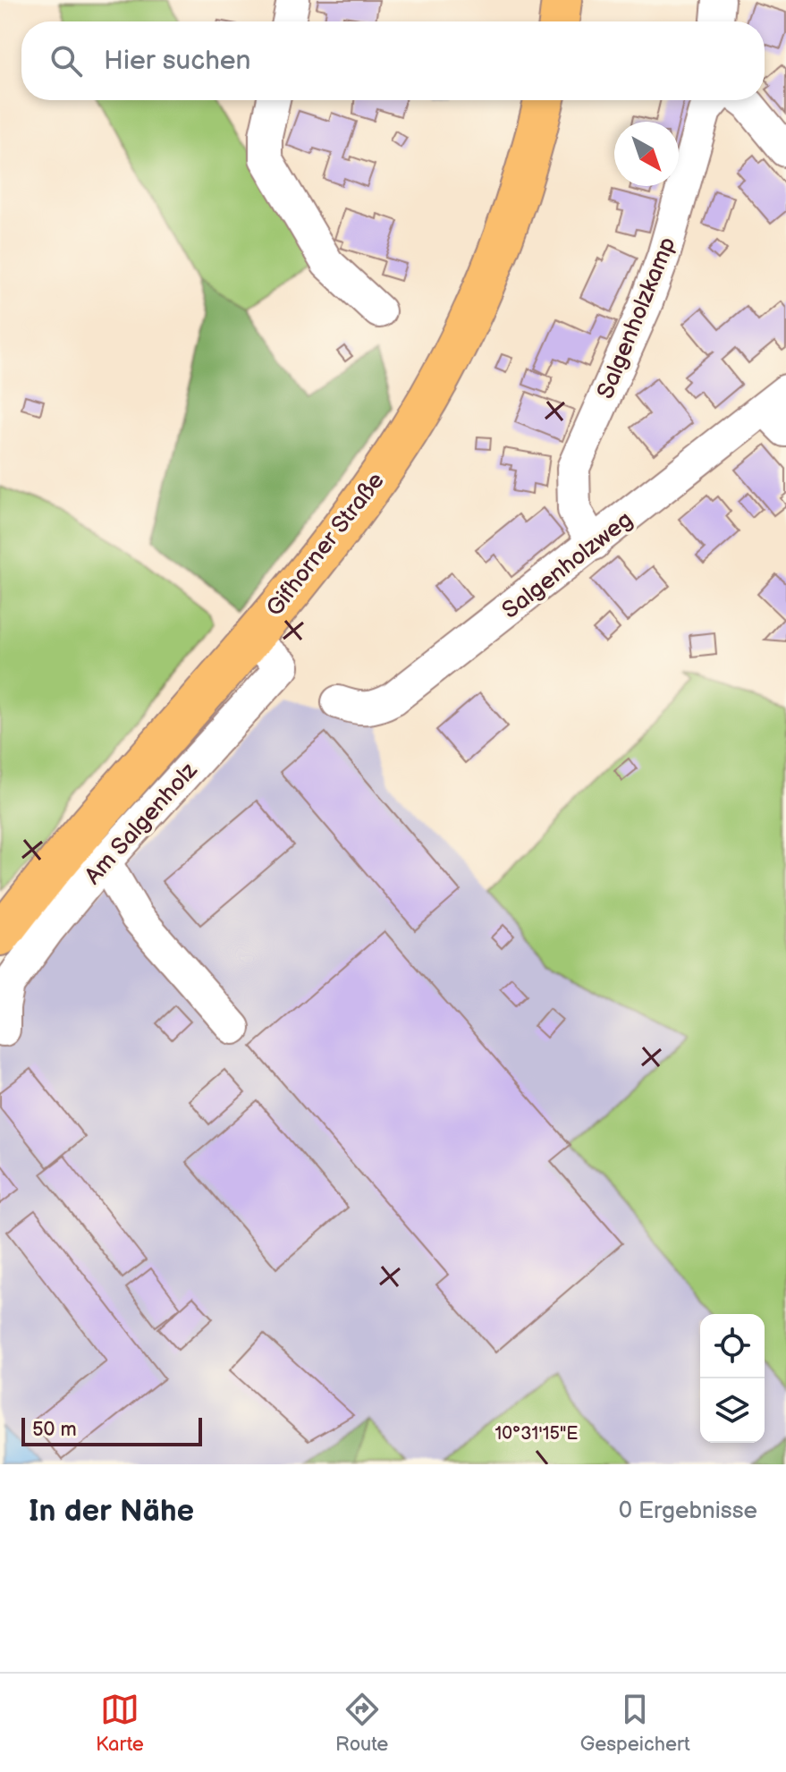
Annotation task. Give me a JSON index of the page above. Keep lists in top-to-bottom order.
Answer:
{
  "streets": {
    "main road": ["Gifhorner Straße"],
    "street": ["Salgenholzkamp", "Salgenholzweg", "Am Salgenholz"]
  },
  "crossings": [
    ["Salgenholzkamp", "Salgenholzweg"],
    ["Gifhorner Straße", "Am Salgenholz"]
  ],
  "scale_bar": "50 m",
  "north": "bottom right",
  "page": {
    "search": "Hier suchen",
    "scale": "50 m",
    "heading": ["In der Nähe", "0 Ergebnisse"],
    "nav": ["Karte", "Route", "Gespeichert"]
  },
  "coordinates": ["10°31'15\"E"]
}
